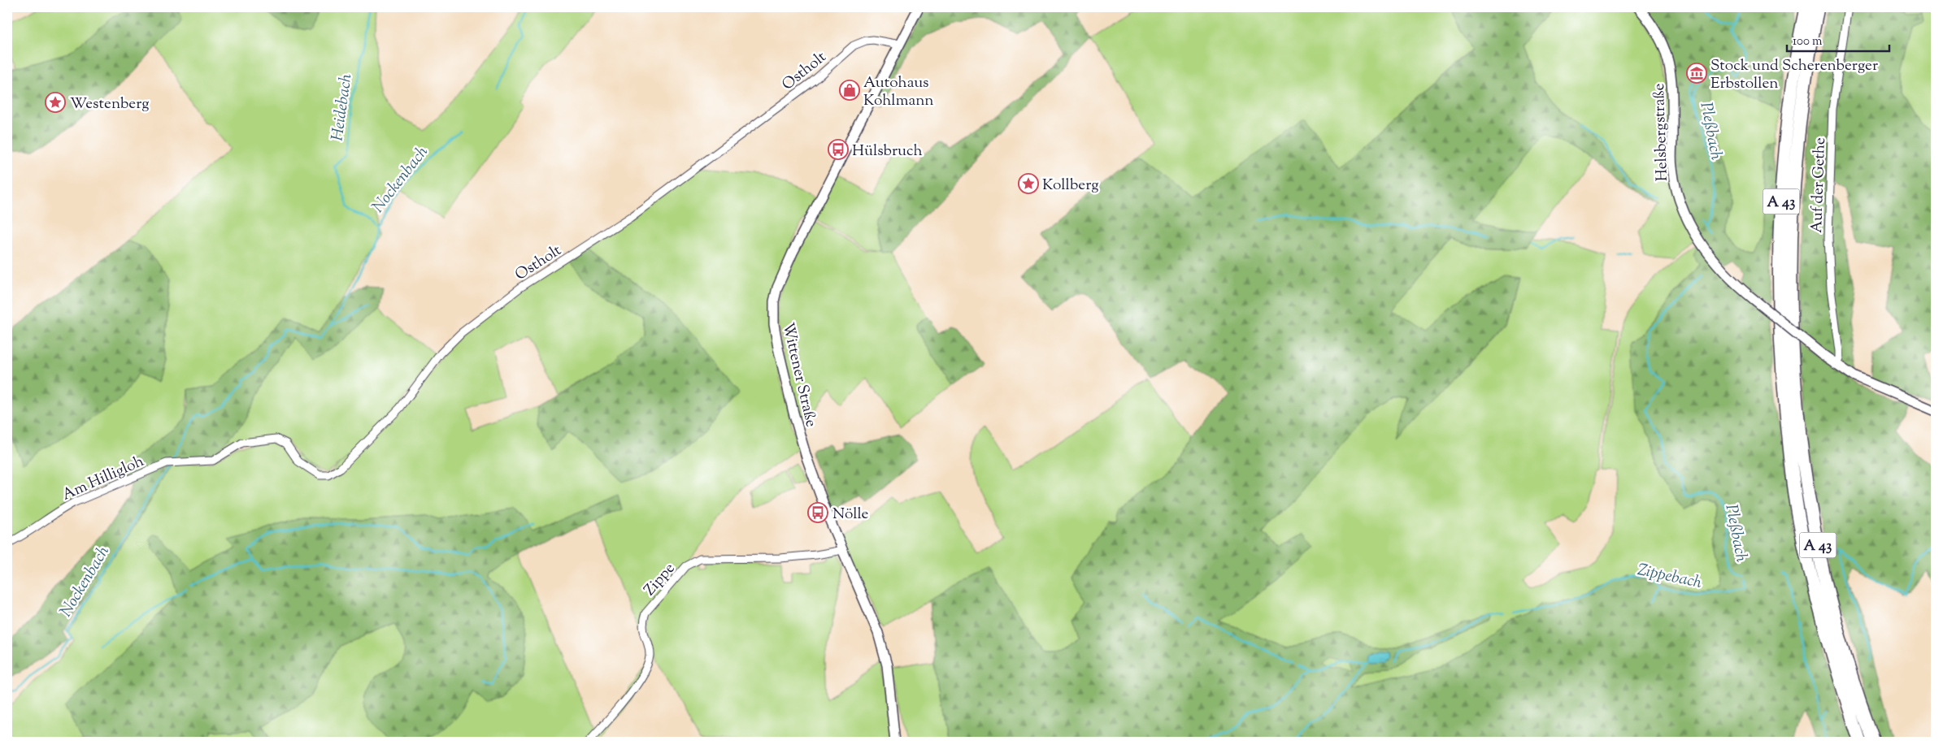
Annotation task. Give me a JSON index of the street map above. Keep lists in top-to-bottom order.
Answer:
{
  "streets": {
    "highway": ["A 43"],
    "main road": ["Helsbergstraße", "Wittener Straße"],
    "street": [
      "Ostholt",
      "Auf der Gethe",
      "Am Hilligloh",
      "Zippe"
    ]
  },
  "crossings": [
    ["Ostholt", "Wittener Straße"],
    ["Ostholt", "Am Hilligloh"],
    ["Helsbergstraße", "Auf der Gethe"],
    ["Wittener Straße", "Zippe"]
  ],
  "water": [
    "Heidebach",
    "Pleßbach",
    "Nockenbach",
    "Zippebach"
  ],
  "places": {
    "museum": ["Stock und Scherenberger Erbstollen"],
    "shop": ["Autohaus Kohlmann"],
    "place": ["Westenberg", "Kollberg"],
    "bus stop": ["Hülsbruch", "Nölle"]
  },
  "scale_bar": "100 m"
}
